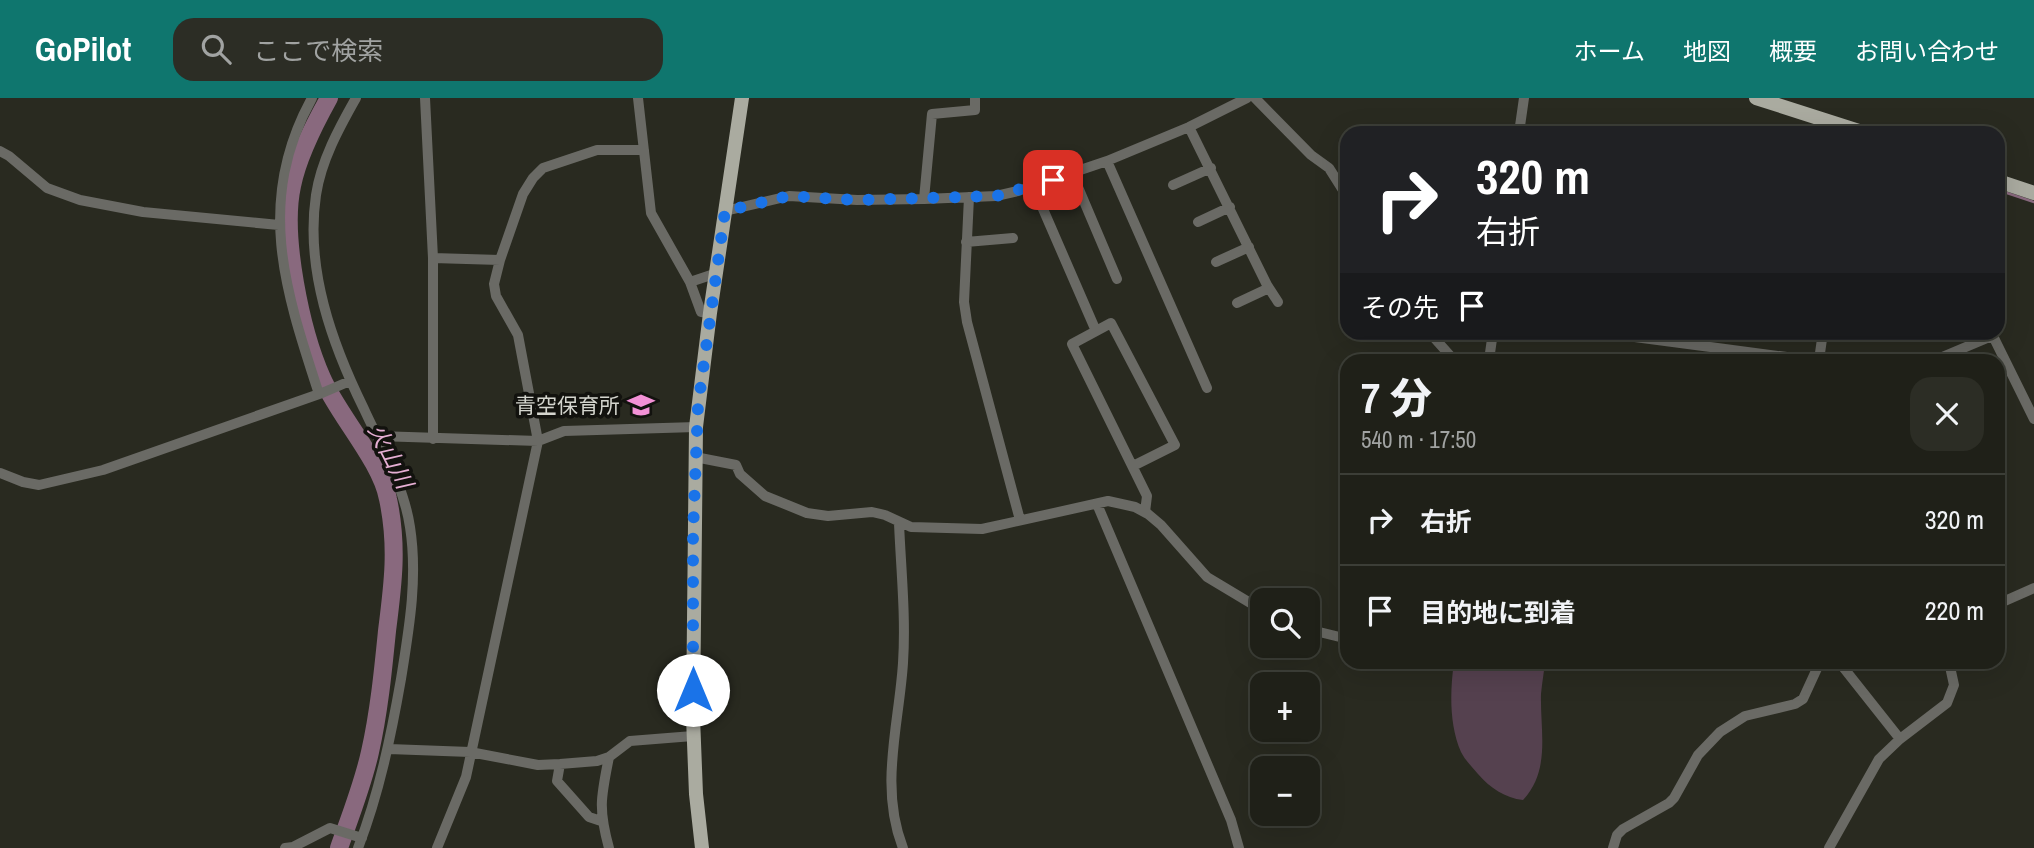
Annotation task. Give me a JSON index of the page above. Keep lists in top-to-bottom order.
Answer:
{
  "water": ["火山川"],
  "places": {
    "school or university": ["青空保育所"]
  },
  "page": {
    "header": "GoPilot",
    "search": "ここで検索",
    "nav": [
      "ホーム",
      "地図",
      "概要",
      "お問い合わせ"
    ],
    "turn": ["320 m", "右折"],
    "then": "その先",
    "heading": ["7 分", "540 m · 17:50"],
    "list": [
      {
        "name": "右折",
        "value": "320 m"
      },
      {
        "name": "目的地に到着",
        "value": "220 m"
      }
    ],
    "map_buttons": ["+", "−"]
  }
}
